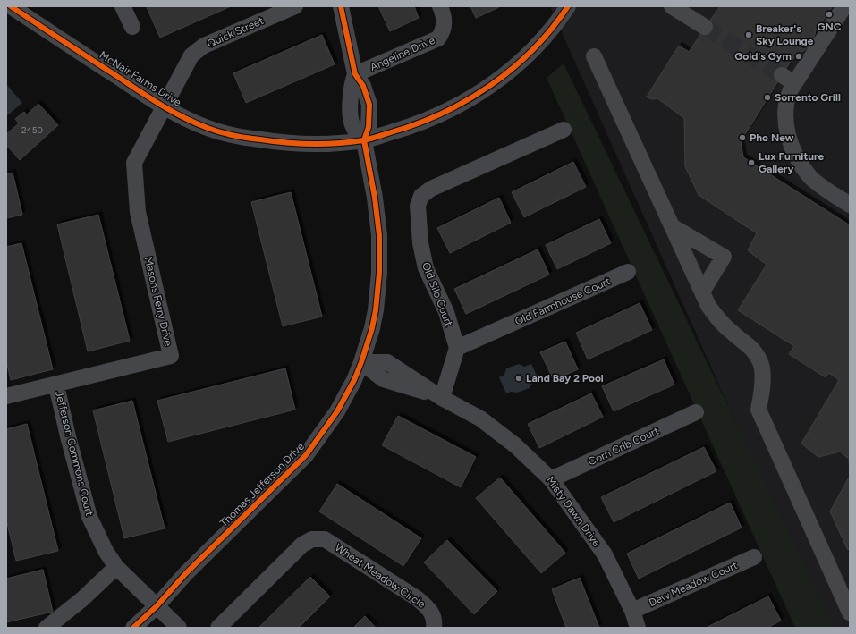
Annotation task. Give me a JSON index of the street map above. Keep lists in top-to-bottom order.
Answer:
{
  "streets": {
    "street": [
      "Quick Street",
      "Angeline Drive",
      "McNair Farms Drive",
      "Old Silo Court",
      "Masons Ferry Drive",
      "Old Farmhouse Court",
      "Corn Crib Court",
      "Jefferson Commons Court",
      "Thomas Jefferson Drive",
      "Misty Dawn Drive",
      "Wheat Meadow Circle",
      "Dew Meadow Court"
    ]
  },
  "crossings": [
    ["Quick Street", "McNair Farms Drive"],
    ["Quick Street", "Masons Ferry Drive"],
    ["McNair Farms Drive", "Masons Ferry Drive"],
    ["McNair Farms Drive", "Thomas Jefferson Drive"],
    ["Old Silo Court", "Old Farmhouse Court"],
    ["Masons Ferry Drive", "Jefferson Commons Court"],
    ["Corn Crib Court", "Misty Dawn Drive"],
    ["Jefferson Commons Court", "Thomas Jefferson Drive"],
    ["Thomas Jefferson Drive", "Misty Dawn Drive"],
    ["Misty Dawn Drive", "Dew Meadow Court"]
  ],
  "places": [
    "GNC",
    "Breaker's Sky Lounge",
    "Gold's Gym",
    "Sorrento Grill",
    "Pho New",
    "Lux Furniture Gallery",
    "Land Bay 2 Pool"
  ],
  "house_numbers": ["2450"]
}
